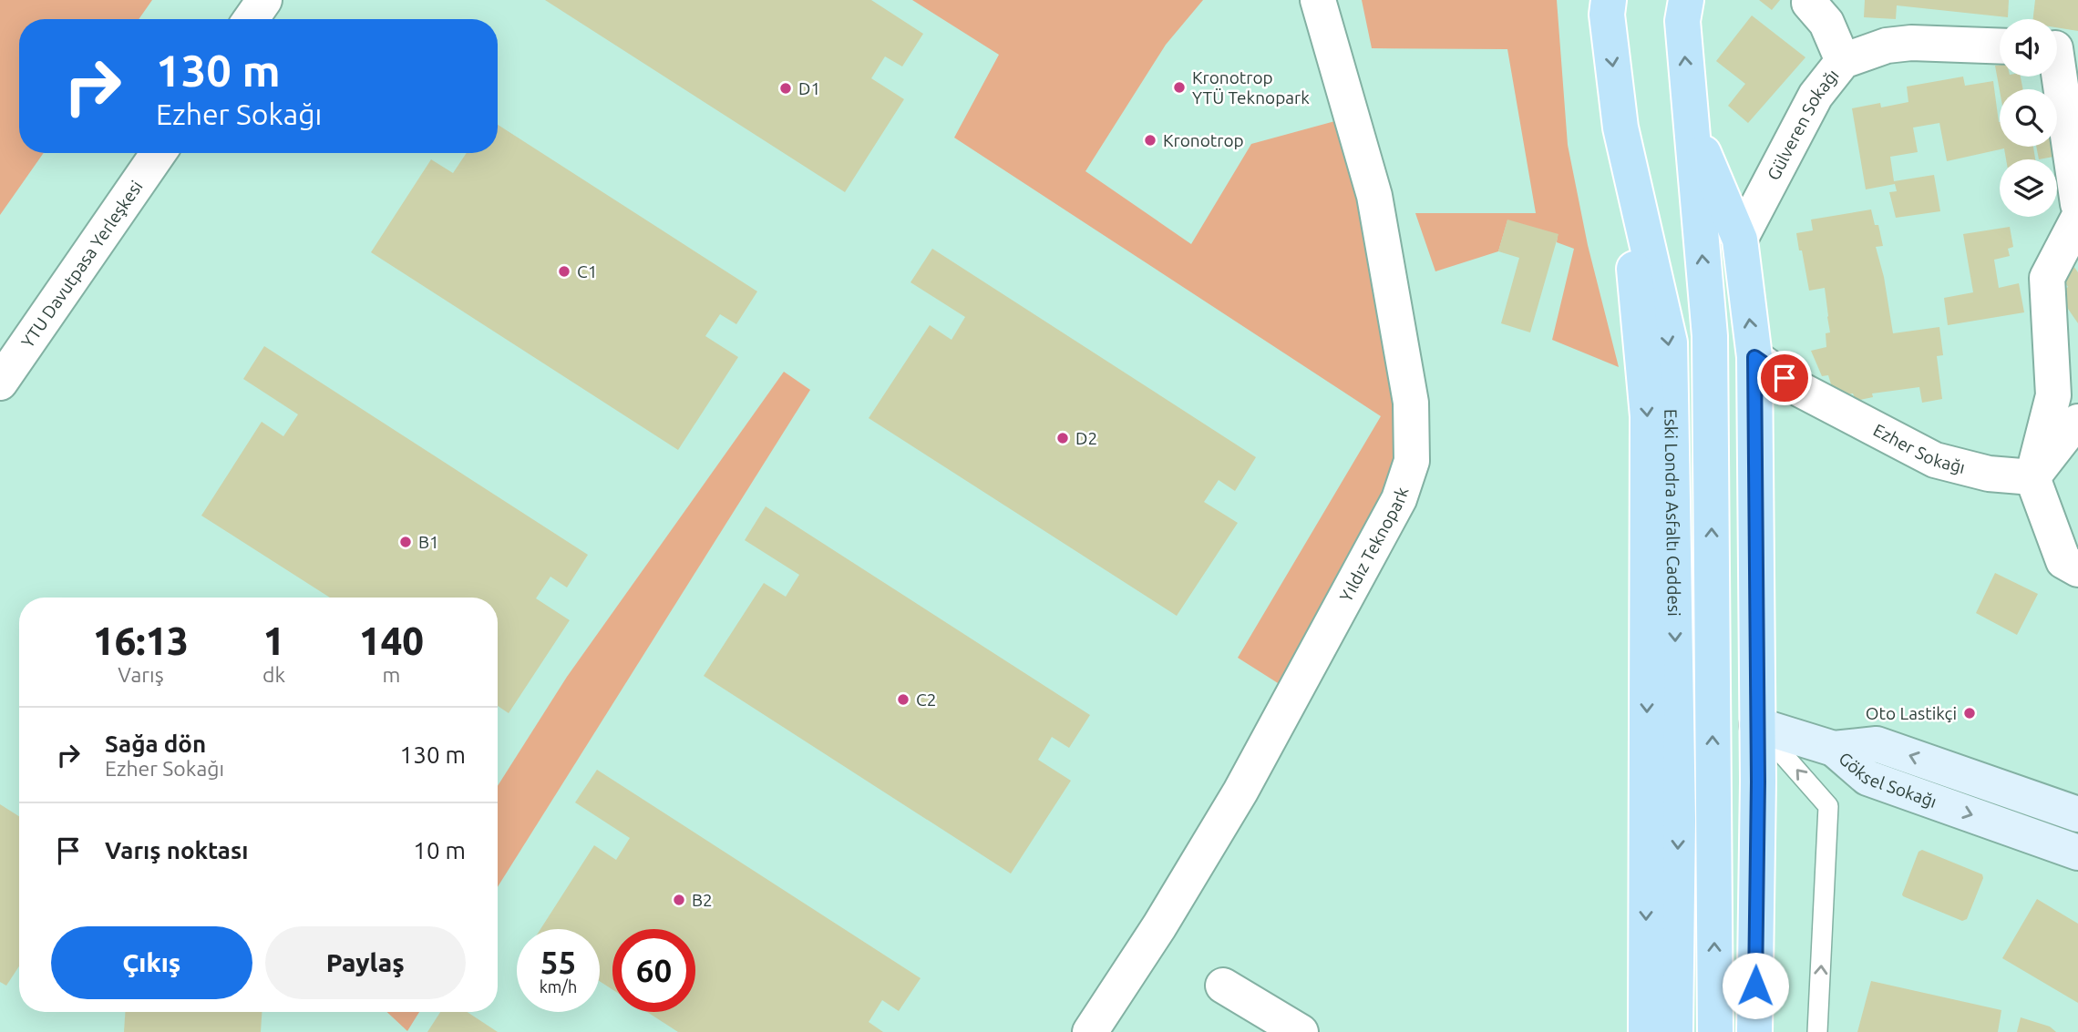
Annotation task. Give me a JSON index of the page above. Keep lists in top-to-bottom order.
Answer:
{
  "streets": {
    "main road": ["Eski Londra Asfaltı Caddesi"],
    "street": [
      "Gülveren Sokağı",
      "YTU Davutpasa Yerleşkesi",
      "Ezher Sokağı",
      "Yıldız Teknopark",
      "Göksel Sokağı"
    ]
  },
  "places": [
    "Kronotrop YTÜ Teknopark",
    "D1",
    "Kronotrop",
    "C1",
    "D2",
    "B1",
    "C2",
    "Oto Lastikçi",
    "B2"
  ],
  "page": {
    "turn": ["130 m", "Ezher Sokağı"],
    "eta": [
      "16:13",
      "Varış",
      "1",
      "dk",
      "140",
      "m"
    ],
    "list": [
      {
        "name": "Sağa dön",
        "note": "Ezher Sokağı",
        "value": "130 m"
      },
      {
        "name": "Varış noktası",
        "value": "10 m"
      }
    ],
    "buttons": ["Çıkış", "Paylaş"],
    "speed": "55 km/h",
    "limit": "60"
  }
}
